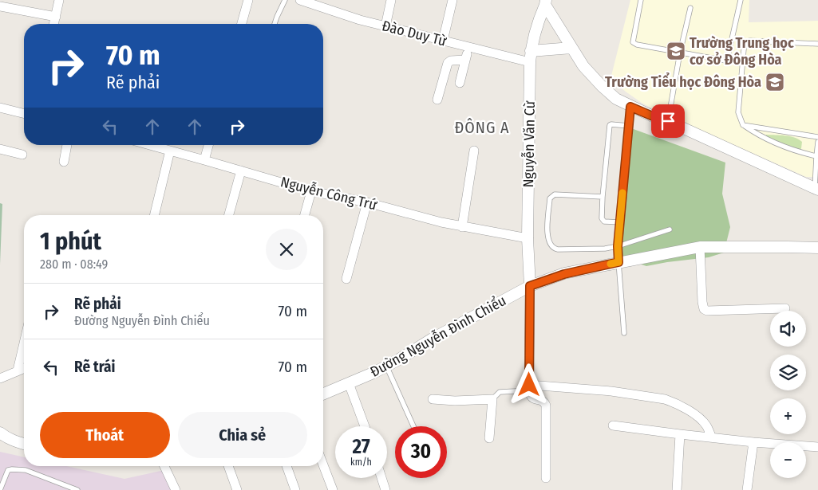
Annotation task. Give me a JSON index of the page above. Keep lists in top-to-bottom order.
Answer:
{
  "streets": {
    "street": [
      "Đào Duy Từ",
      "Nguyễn Văn Cừ",
      "Nguyễn Công Trứ",
      "Đường Nguyễn Đình Chiểu"
    ]
  },
  "crossings": [
    ["Đào Duy Từ", "Nguyễn Văn Cừ"],
    ["Nguyễn Văn Cừ", "Nguyễn Công Trứ"],
    ["Nguyễn Văn Cừ", "Đường Nguyễn Đình Chiểu"]
  ],
  "districts": ["ĐÔNG A"],
  "places": {
    "school or university": ["Trường Trung học cơ sở Đông Hòa", "Trường Tiểu học Đông Hòa"]
  },
  "page": {
    "turn": ["70 m", "Rẽ phải"],
    "heading": ["1 phút", "280 m · 08:49"],
    "list": [
      {
        "name": "Rẽ phải",
        "note": "Đường Nguyễn Đình Chiểu",
        "value": "70 m"
      },
      {
        "name": "Rẽ trái",
        "value": "70 m"
      }
    ],
    "map_buttons": ["+", "−"],
    "buttons": ["Thoát", "Chia sẻ"],
    "speed": "27 km/h",
    "limit": "30"
  }
}
